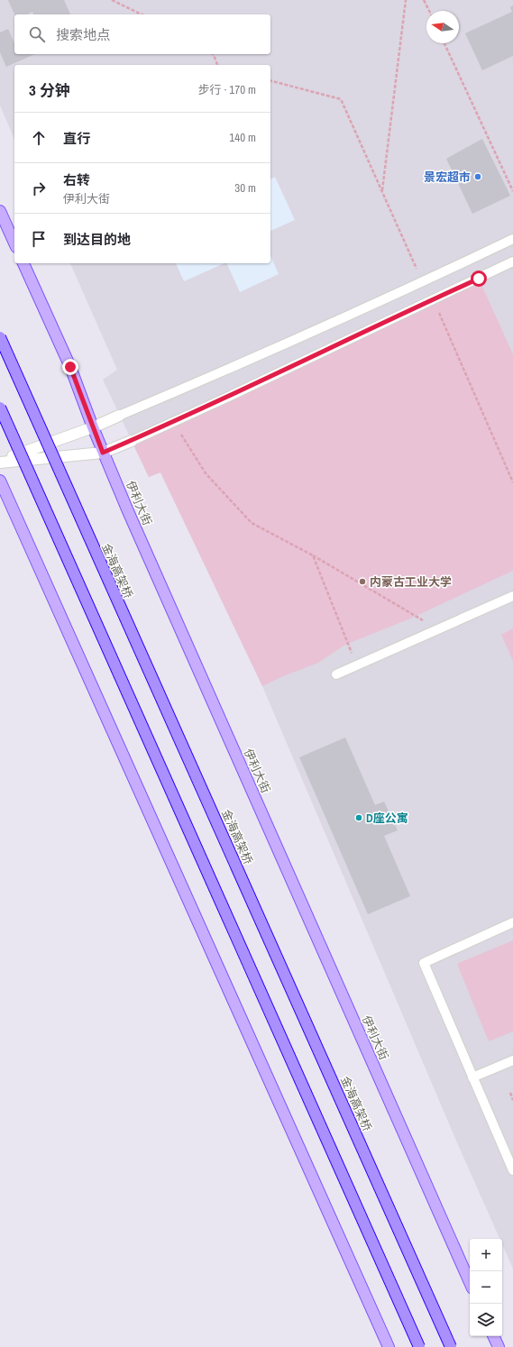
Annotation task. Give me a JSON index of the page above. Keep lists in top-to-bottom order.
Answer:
{
  "streets": {
    "highway": ["金海高架桥"],
    "main road": ["伊利大街"]
  },
  "places": ["景宏超市", "内蒙古工业大学", "D座公寓"],
  "north": "left",
  "page": {
    "search": "搜索地点",
    "heading": ["3 分钟", "步行 · 170 m"],
    "list": [
      ["直行", "140 m"],
      ["右转", "伊利大街", "30 m"],
      "到达目的地"
    ],
    "map_buttons": ["+", "−"]
  }
}
